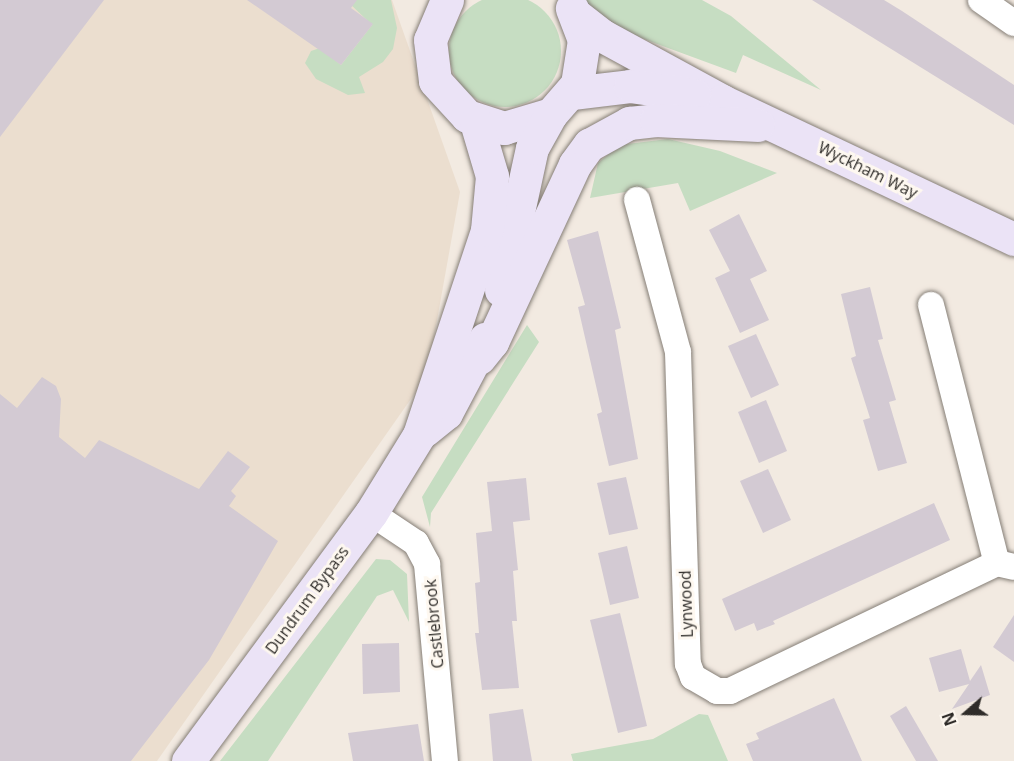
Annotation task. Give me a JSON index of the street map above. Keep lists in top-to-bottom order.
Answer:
{
  "streets": {
    "main road": ["Wyckham Way", "Dundrum Bypass"],
    "street": ["Lynwood", "Castlebrook"]
  },
  "crossings": [
    ["Wyckham Way", "Dundrum Bypass"],
    ["Dundrum Bypass", "Castlebrook"]
  ],
  "north": "left"
}
